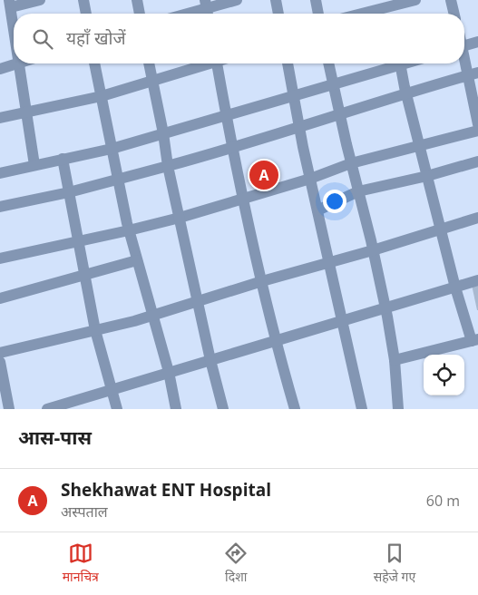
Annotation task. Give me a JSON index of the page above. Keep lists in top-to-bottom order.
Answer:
{
  "page": {
    "search": "यहाँ खोजें",
    "pins": "A",
    "heading": "आस-पास",
    "list": [
      {
        "mark": "A",
        "name": "Shekhawat ENT Hospital",
        "note": "अस्पताल",
        "value": "60 m"
      }
    ],
    "nav": ["मानचित्र", "दिशा", "सहेजे गए"]
  }
}
